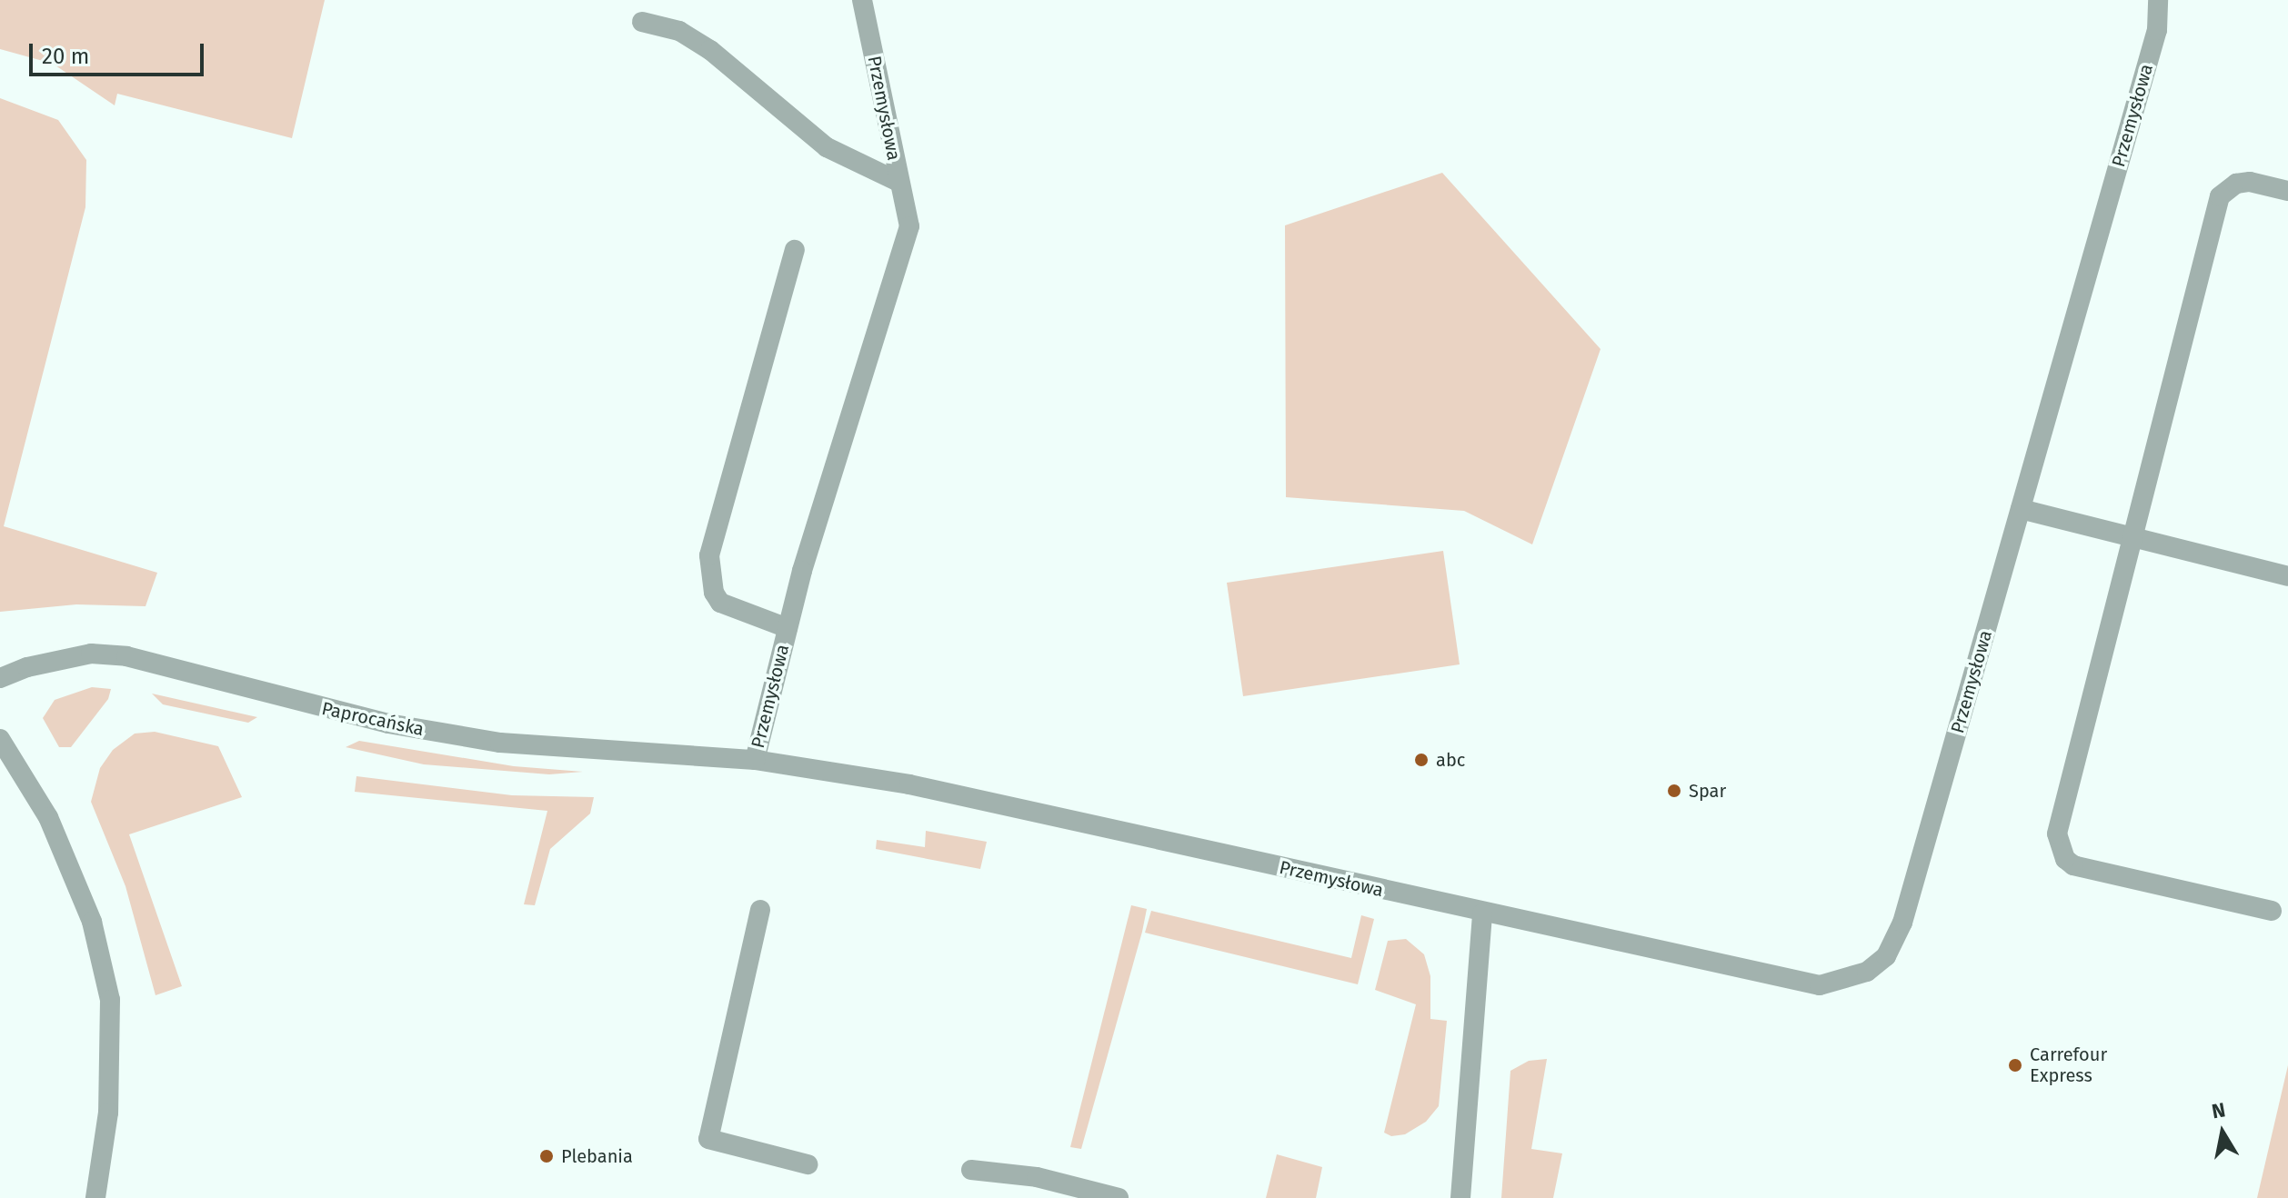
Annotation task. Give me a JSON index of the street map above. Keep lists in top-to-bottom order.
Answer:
{
  "streets": {
    "street": ["Przemysłowa", "Paprocańska"]
  },
  "crossings": [
    ["Przemysłowa", "Paprocańska"]
  ],
  "places": [
    "abc",
    "Spar",
    "Carrefour Express",
    "Plebania"
  ],
  "scale_bar": "20 m",
  "north": "top"
}
